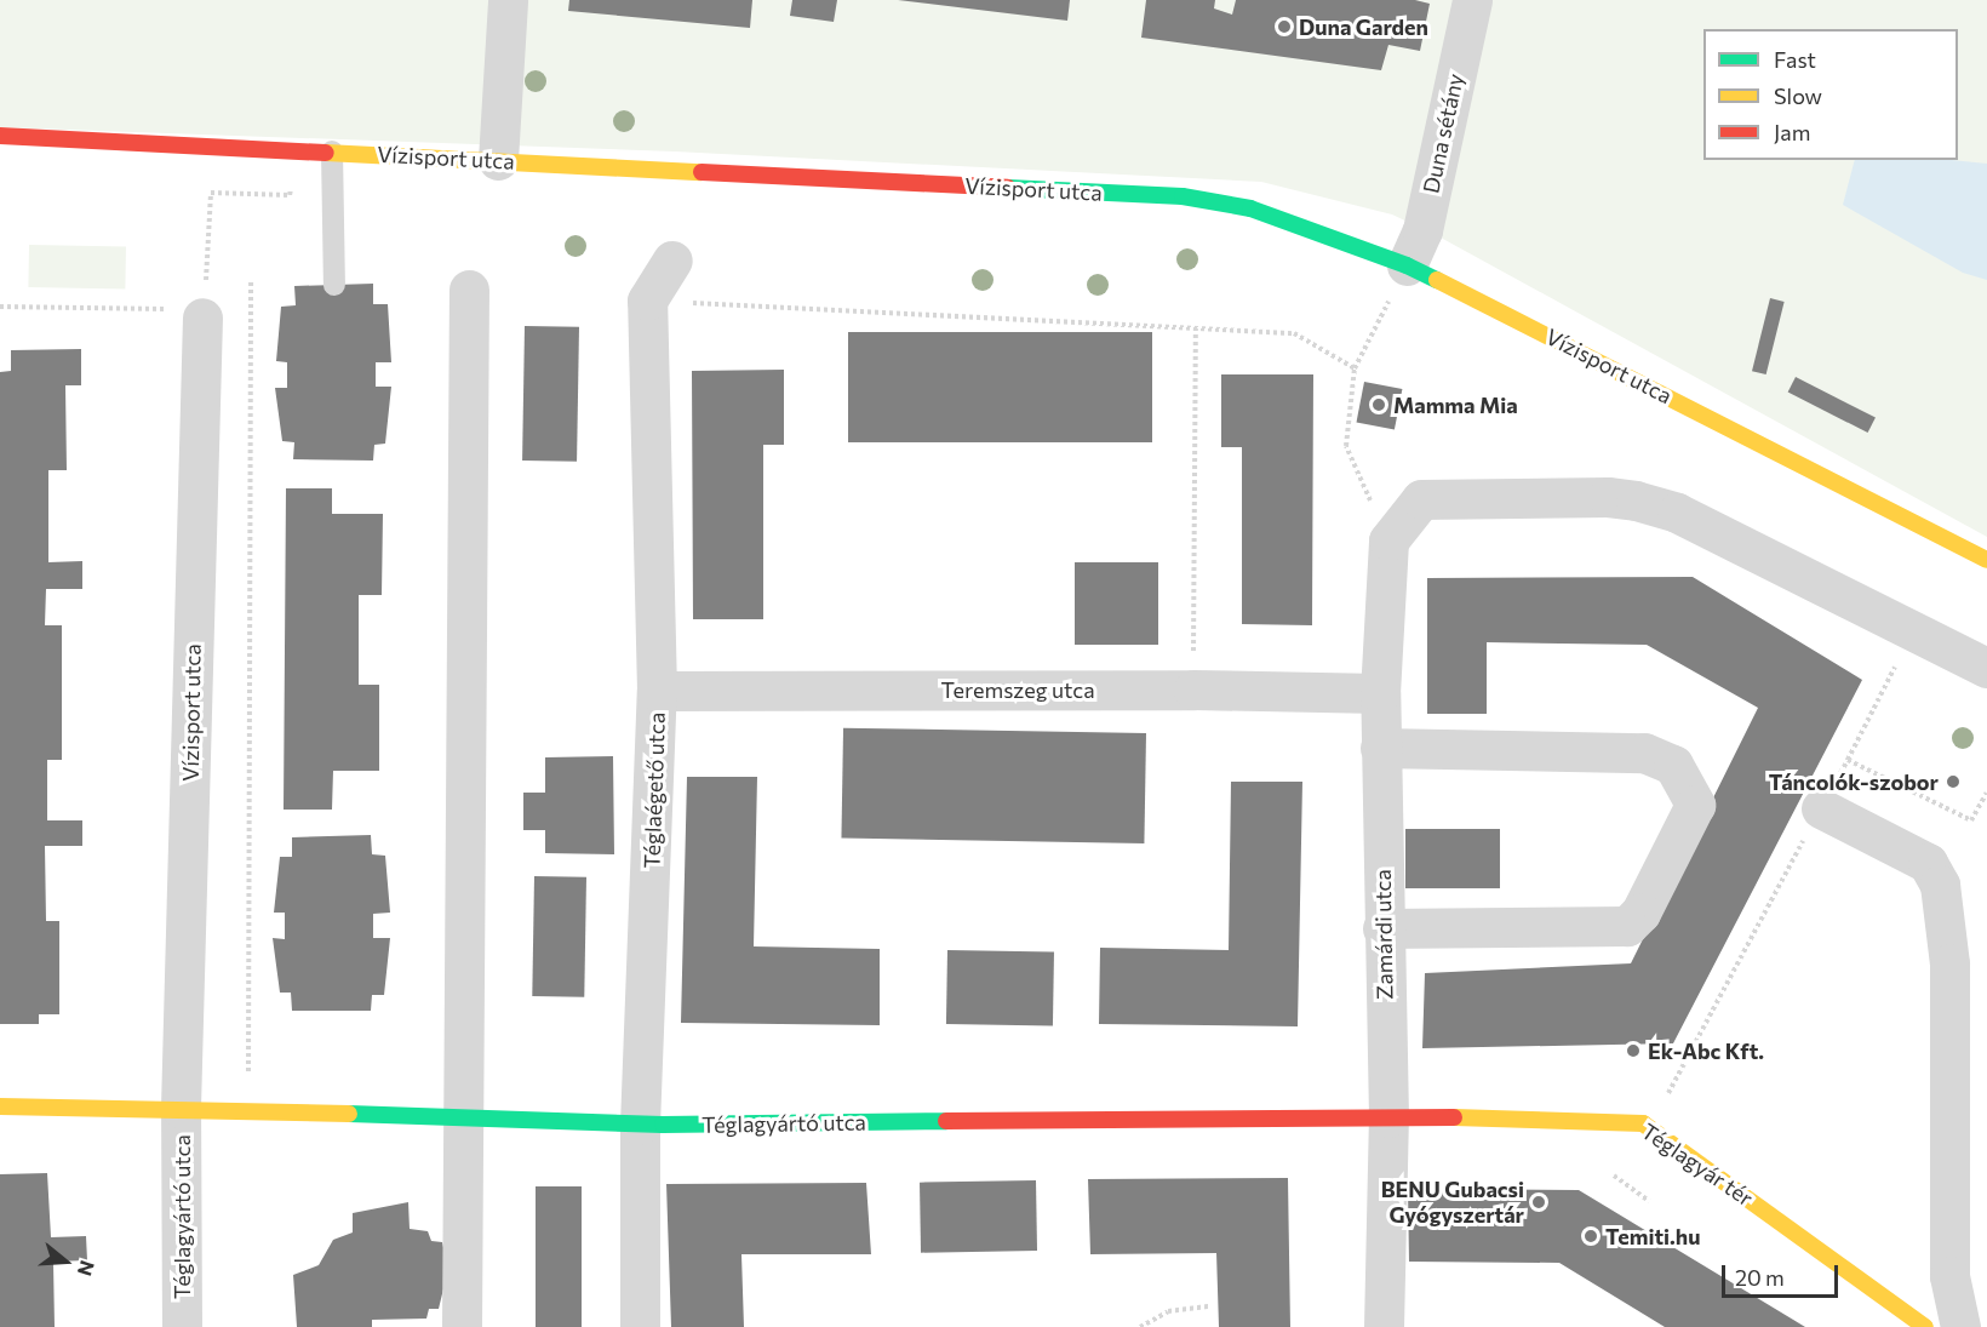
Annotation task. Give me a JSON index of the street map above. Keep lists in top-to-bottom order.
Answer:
{
  "streets": {
    "street": [
      "Duna sétány",
      "Vízisport utca",
      "Teremszeg utca",
      "Téglaégető utca",
      "Zamárdi utca",
      "Téglagyártó utca",
      "Téglagyár tér"
    ]
  },
  "crossings": [
    ["Duna sétány", "Vízisport utca"],
    ["Vízisport utca", "Téglagyártó utca"],
    ["Teremszeg utca", "Téglaégető utca"],
    ["Teremszeg utca", "Zamárdi utca"],
    ["Téglaégető utca", "Téglagyártó utca"],
    ["Zamárdi utca", "Téglagyártó utca"],
    ["Zamárdi utca", "Téglagyár tér"],
    ["Téglagyártó utca", "Téglagyár tér"]
  ],
  "places": [
    "Duna Garden",
    "Mamma Mia",
    "Táncolók-szobor",
    "Ek-Abc Kft.",
    "BENU Gubacsi Gyógyszertár",
    "Temiti.hu"
  ],
  "legend": ["Fast", "Slow", "Jam"],
  "scale_bar": "20 m",
  "north": "right"
}
